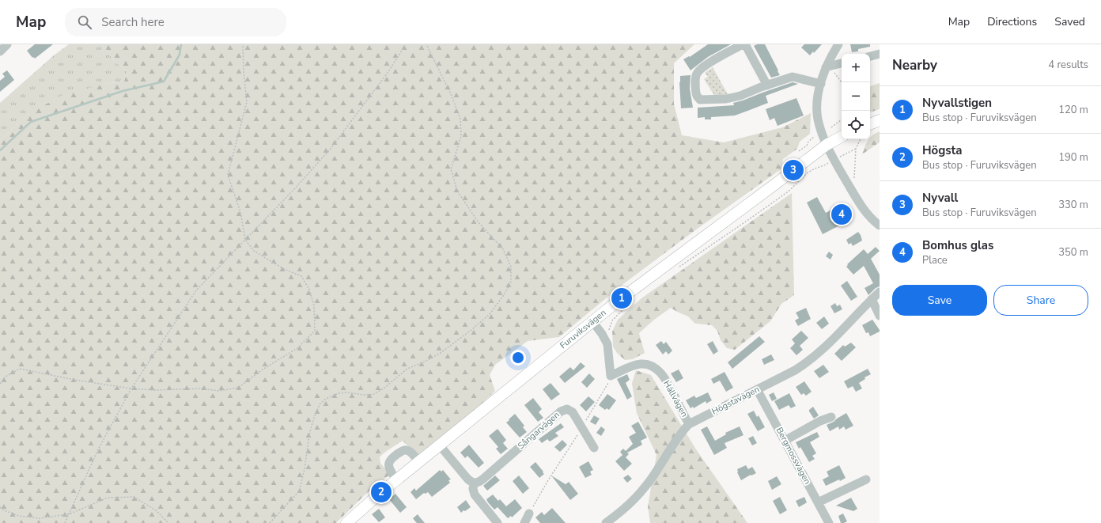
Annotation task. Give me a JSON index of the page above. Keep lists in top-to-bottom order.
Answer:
{
  "streets": {
    "main road": ["Furuviksvägen"],
    "street": [
      "Hällvägen",
      "Högstavägen",
      "Sångarvägen",
      "Bergmossvägen"
    ]
  },
  "crossings": [
    ["Hällvägen", "Högstavägen"],
    ["Högstavägen", "Bergmossvägen"]
  ],
  "page": {
    "header": "Map",
    "search": "Search here",
    "nav": ["Map", "Directions", "Saved"],
    "heading": ["Nearby", "4 results"],
    "map_buttons": ["+", "−"],
    "list": [
      {
        "mark": "1",
        "name": "Nyvallstigen",
        "note": "Bus stop · Furuviksvägen",
        "value": "120 m"
      },
      {
        "mark": "2",
        "name": "Högsta",
        "note": "Bus stop · Furuviksvägen",
        "value": "190 m"
      },
      {
        "mark": "3",
        "name": "Nyvall",
        "note": "Bus stop · Furuviksvägen",
        "value": "330 m"
      },
      {
        "mark": "4",
        "name": "Bomhus glas",
        "note": "Place",
        "value": "350 m"
      }
    ],
    "pins": [
      "3",
      "4",
      "1",
      "2"
    ],
    "buttons": ["Save", "Share"]
  }
}
